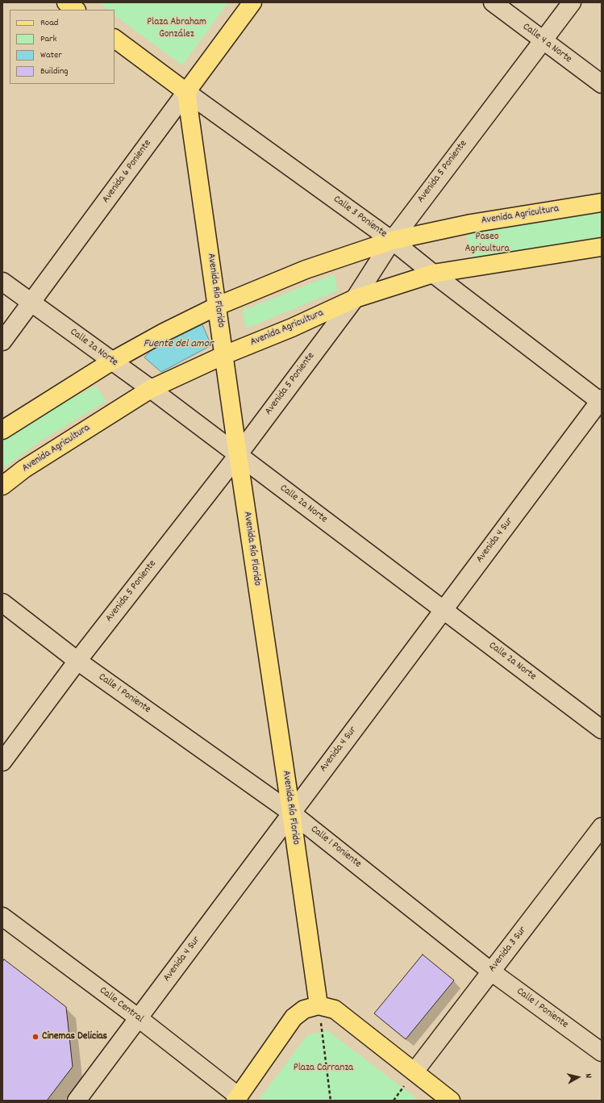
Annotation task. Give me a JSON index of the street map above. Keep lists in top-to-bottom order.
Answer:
{
  "streets": {
    "main road": [
      "Avenida 6 Poniente",
      "Avenida Agricultura",
      "Calle 3 Poniente",
      "Avenida Río Florido"
    ],
    "street": [
      "Calle 4 a Norte",
      "Avenida 5 Poniente",
      "Calle 2a Norte",
      "Avenida 4 Sur",
      "Calle 1 Poniente",
      "Avenida 3 Sur",
      "Calle Central"
    ]
  },
  "crossings": [
    ["Calle 4 a Norte", "Avenida 5 Poniente"],
    ["Avenida 6 Poniente", "Calle 3 Poniente"],
    ["Avenida 6 Poniente", "Avenida Río Florido"],
    ["Avenida 6 Poniente", "Calle 2a Norte"],
    ["Avenida 5 Poniente", "Avenida Agricultura"],
    ["Avenida 5 Poniente", "Calle 3 Poniente"],
    ["Avenida 5 Poniente", "Avenida Río Florido"],
    ["Avenida 5 Poniente", "Calle 2a Norte"],
    ["Avenida 5 Poniente", "Calle 1 Poniente"],
    ["Avenida Agricultura", "Calle 3 Poniente"],
    ["Avenida Agricultura", "Avenida Río Florido"],
    ["Avenida Agricultura", "Calle 2a Norte"],
    ["Calle 3 Poniente", "Avenida Río Florido"],
    ["Calle 3 Poniente", "Avenida 4 Sur"],
    ["Avenida Río Florido", "Calle 2a Norte"],
    ["Avenida Río Florido", "Avenida 4 Sur"],
    ["Avenida Río Florido", "Calle 1 Poniente"],
    ["Calle 2a Norte", "Avenida 4 Sur"],
    ["Avenida 4 Sur", "Calle 1 Poniente"],
    ["Avenida 4 Sur", "Calle Central"],
    ["Calle 1 Poniente", "Avenida 3 Sur"]
  ],
  "water": ["Fuente del amor"],
  "parks": ["Plaza Abraham González", "Paseo Agricultura", "Plaza Carranza"],
  "places": ["Cinemas Delicias"],
  "legend": [
    "Road",
    "Park",
    "Water",
    "Building"
  ],
  "north": "right"
}
